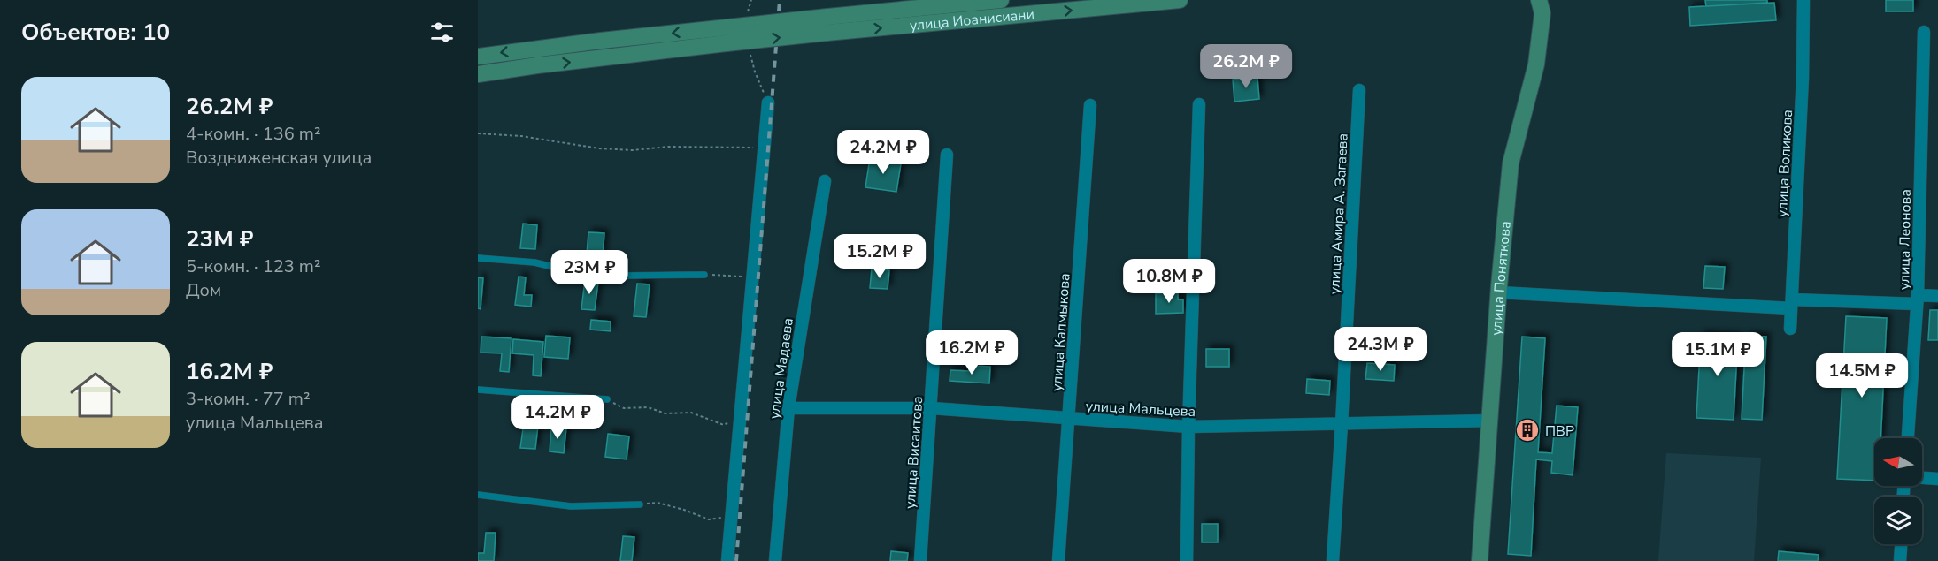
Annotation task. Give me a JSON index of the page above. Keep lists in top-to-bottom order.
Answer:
{
  "streets": {
    "main road": ["улица Иоанисиани", "улица Поняткова"],
    "street": [
      "улица Воликова",
      "улица Амира А. Загаева",
      "улица Леонова",
      "улица Калмыкова",
      "улица Мадаева",
      "улица Мальцева",
      "улица Висаитова"
    ]
  },
  "crossings": [
    ["улица Амира А. Загаева", "улица Мальцева"],
    ["улица Поняткова", "улица Мальцева"],
    ["улица Калмыкова", "улица Мальцева"],
    ["улица Мадаева", "улица Мальцева"],
    ["улица Мальцева", "улица Висаитова"]
  ],
  "places": {
    "building": ["ПВР"]
  },
  "north": "left",
  "page": {
    "heading": "Объектов: 10",
    "price": [
      "26.2M ₽",
      "24.2M ₽",
      "15.2M ₽",
      "23M ₽",
      "10.8M ₽",
      "24.3M ₽",
      "16.2M ₽",
      "15.1M ₽",
      "14.5M ₽",
      "14.2M ₽"
    ],
    "list": [
      {
        "name": "26.2M ₽",
        "note": "4-комн. · 136 m² · Воздвиженская улица"
      },
      {
        "name": "23M ₽",
        "note": "5-комн. · 123 m² · Дом"
      },
      {
        "name": "16.2M ₽",
        "note": "3-комн. · 77 m² · улица Мальцева"
      }
    ]
  }
}
